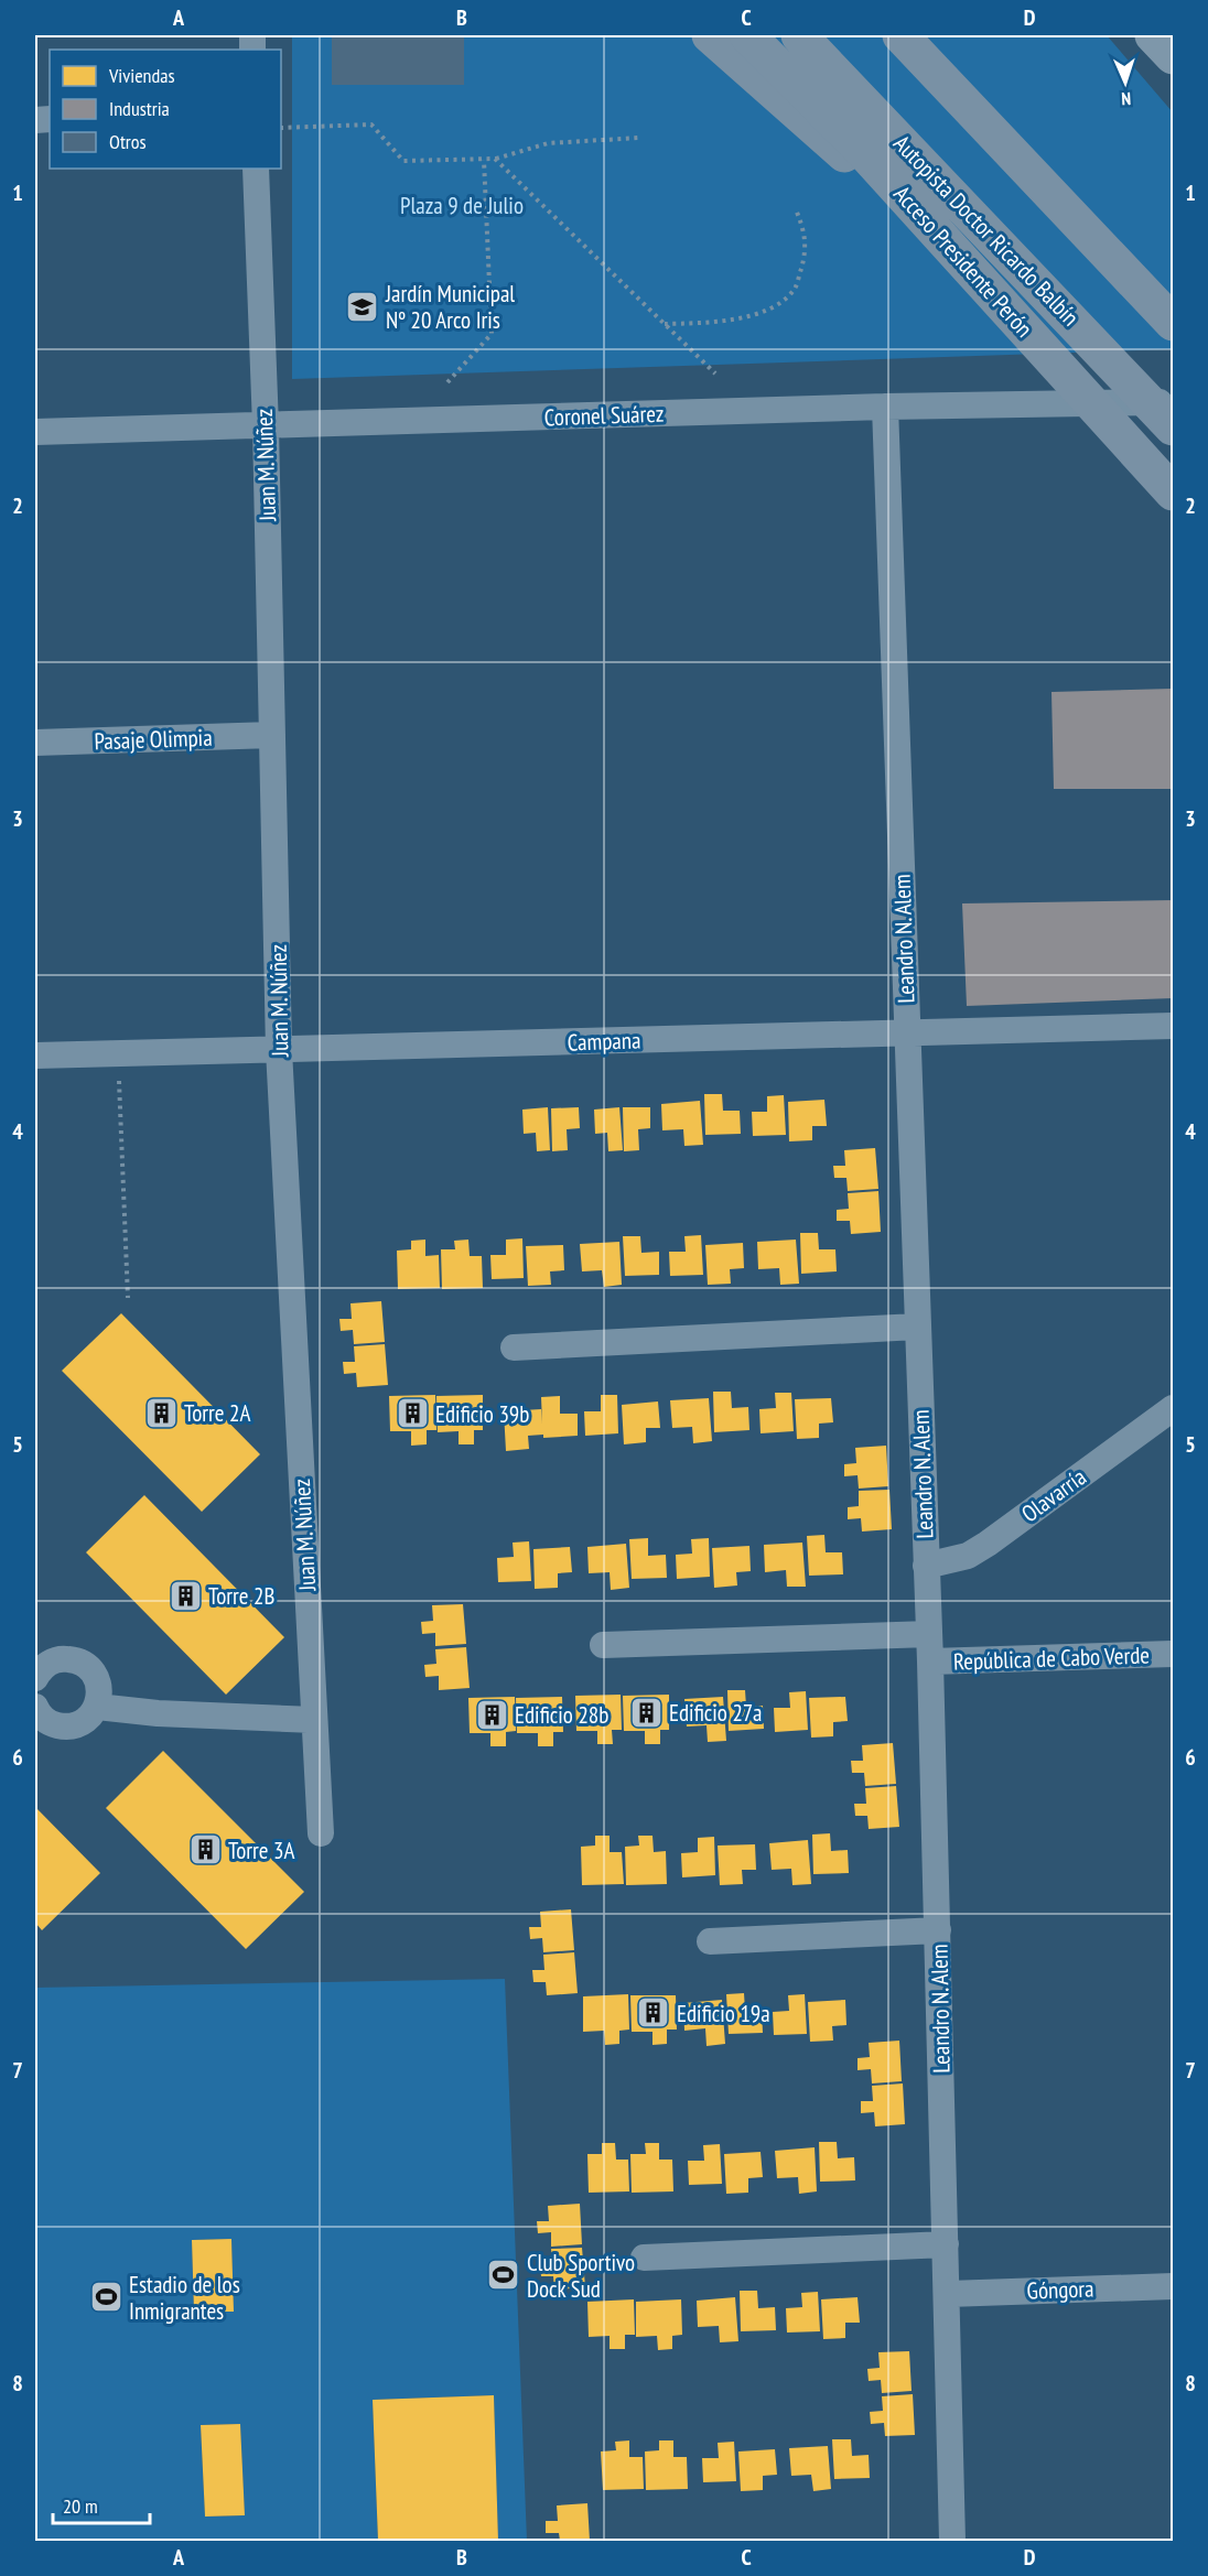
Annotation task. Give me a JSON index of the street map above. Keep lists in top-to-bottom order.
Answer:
{
  "streets": {
    "highway": ["Autopista Doctor Ricardo Balbín", "Acceso Presidente Perón"],
    "street": [
      "Coronel Suárez",
      "Juan M. Núñez",
      "Pasaje Olimpia",
      "Leandro N. Alem",
      "Campana",
      "Olavarría",
      "República de Cabo Verde",
      "Góngora"
    ]
  },
  "crossings": [
    ["Coronel Suárez", "Juan M. Núñez"],
    ["Coronel Suárez", "Leandro N. Alem"],
    ["Juan M. Núñez", "Pasaje Olimpia"],
    ["Juan M. Núñez", "Campana"],
    ["Leandro N. Alem", "Campana"],
    ["Leandro N. Alem", "Olavarría"],
    ["Leandro N. Alem", "República de Cabo Verde"],
    ["Leandro N. Alem", "Góngora"]
  ],
  "parks": ["Plaza 9 de Julio"],
  "places": {
    "school or university": ["Jardín Municipal Nº 20 Arco Iris"],
    "building": [
      "Torre 2A",
      "Edificio 39b",
      "Torre 2B",
      "Edificio 27a",
      "Edificio 28b",
      "Torre 3A",
      "Edificio 19a"
    ],
    "sports": ["Club Sportivo Dock Sud", "Estadio de los Inmigrantes"]
  },
  "legend": ["Viviendas", "Industria", "Otros"],
  "scale_bar": "20 m",
  "north": "bottom",
  "grid": {
    "columns": [
      "A",
      "B",
      "C",
      "D"
    ],
    "rows": [
      "1",
      "2",
      "3",
      "4",
      "5",
      "6",
      "7",
      "8"
    ]
  }
}
